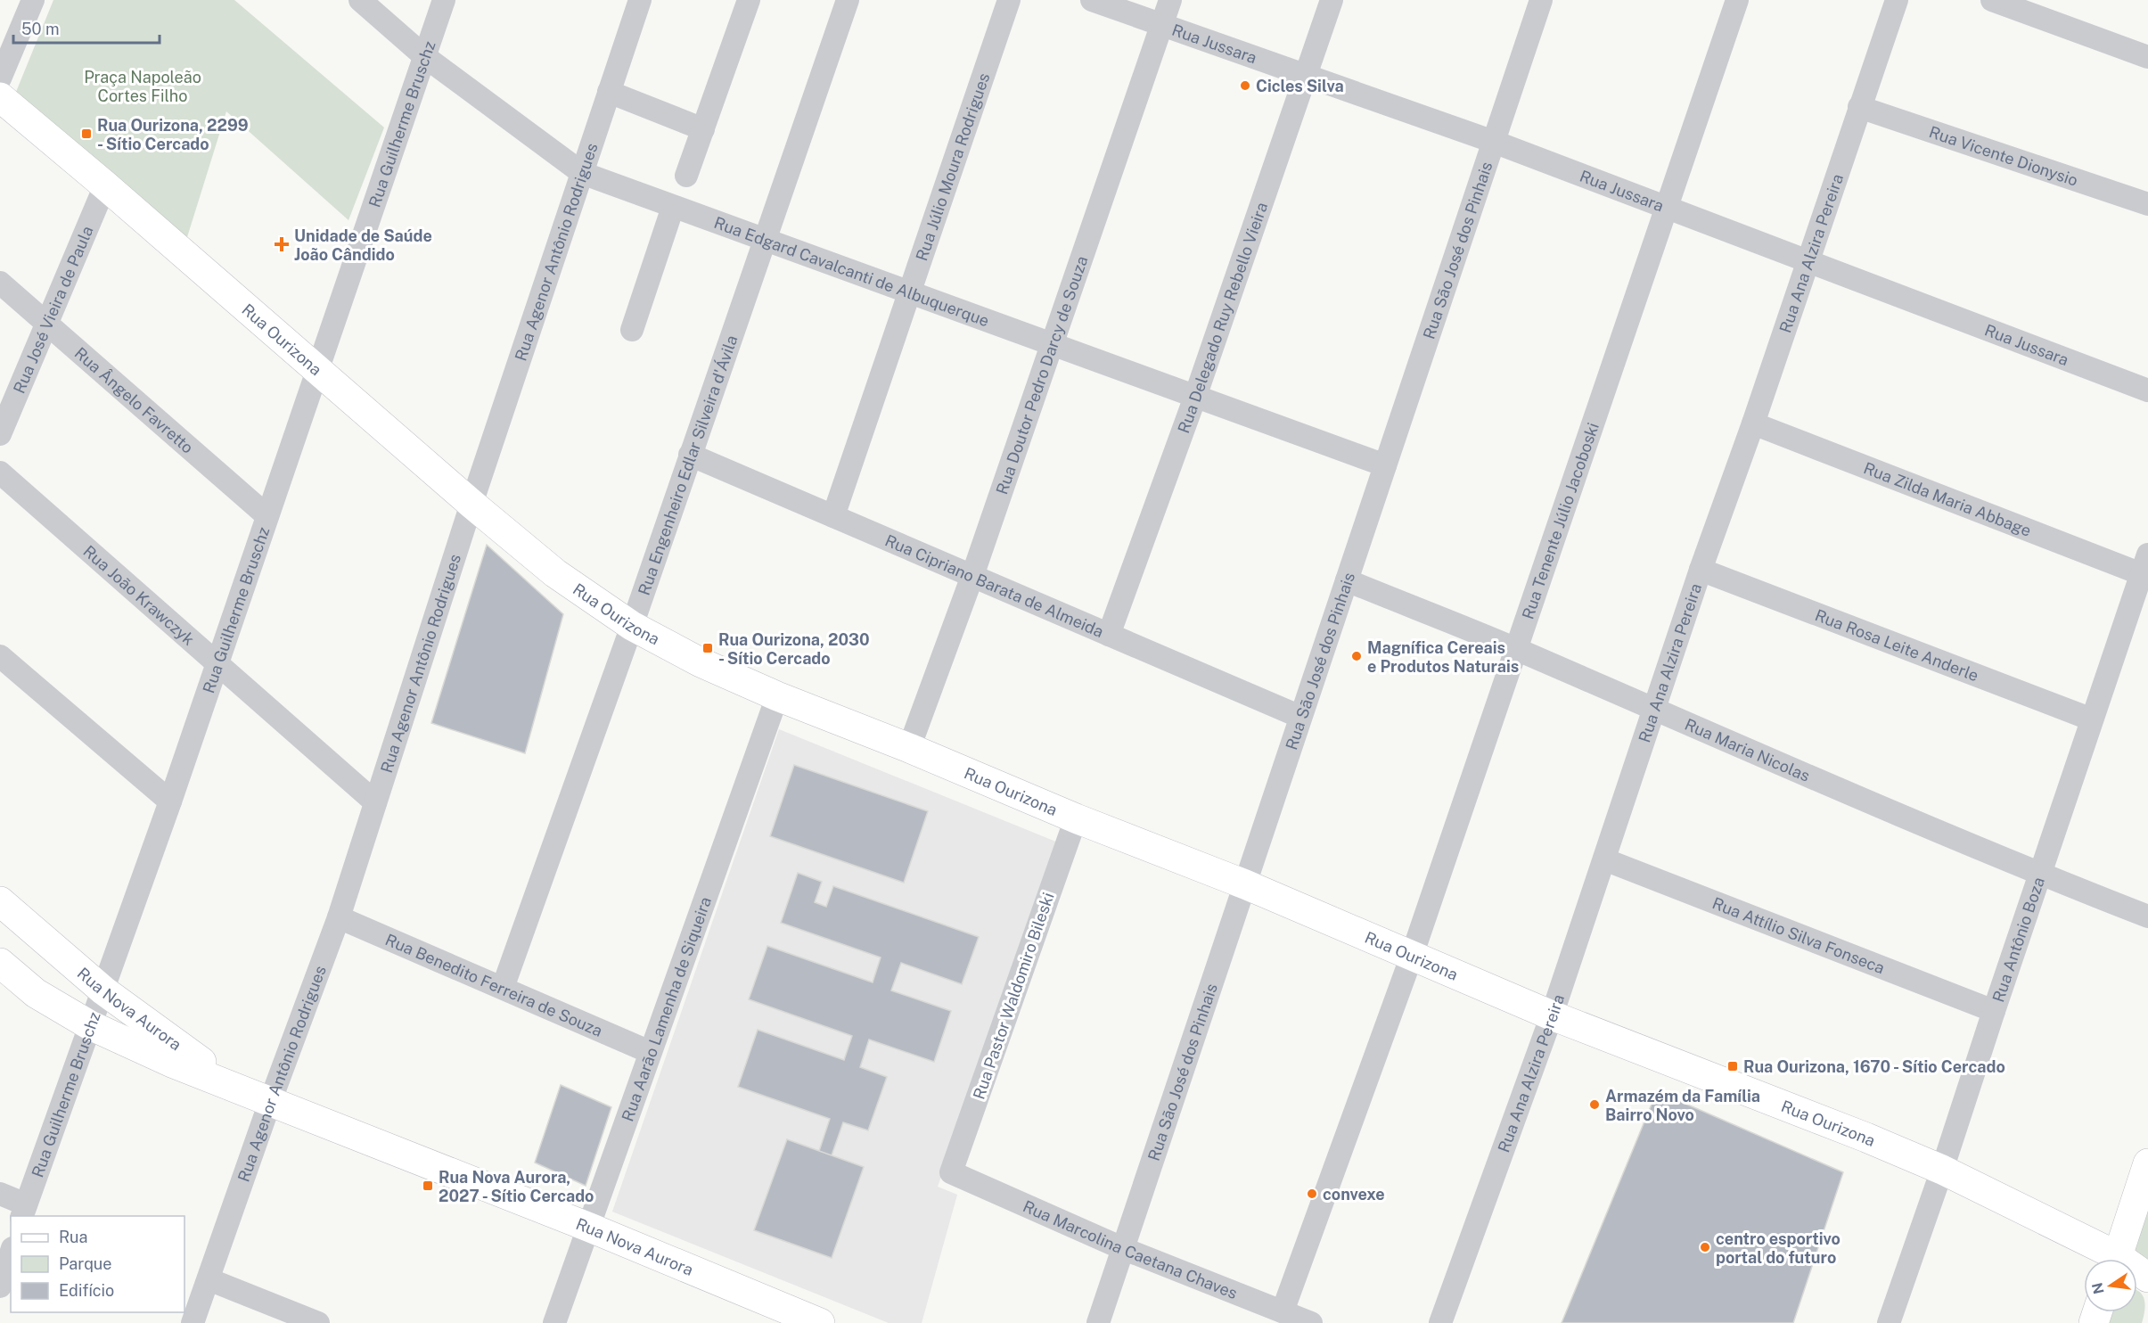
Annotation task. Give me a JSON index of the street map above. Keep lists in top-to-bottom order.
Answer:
{
  "streets": {
    "main road": ["Rua Ourizona", "Rua Nova Aurora"],
    "street": [
      "Rua Jussara",
      "Rua Guilherme Bruschz",
      "Rua Vicente Dionysio",
      "Rua Júlio Moura Rodrigues",
      "Rua São José dos Pinhais",
      "Rua Agenor Antônio Rodrigues",
      "Rua Ana Alzira Pereira",
      "Rua Edgard Cavalcanti de Albuquerque",
      "Rua José Vieira de Paula",
      "Rua Delegado Ruy Rebello Vieira",
      "Rua Doutor Pedro Darcy de Souza",
      "Rua Ângelo Favretto",
      "Rua Engenheiro Edlar Silveira d'Ávila",
      "Rua Zilda Maria Abbage",
      "Rua Tenente Júlio Jacoboski",
      "Rua Cipriano Barata de Almeida",
      "Rua João Krawczyk",
      "Rua Rosa Leite Anderle",
      "Rua Maria Nicolas",
      "Rua Attílio Silva Fonseca",
      "Rua Antônio Boza",
      "Rua Benedito Ferreira de Souza",
      "Rua Pastor Waldomiro Bileski",
      "Rua Aarão Lamenha de Siqueira",
      "Rua Marcolina Caetana Chaves"
    ]
  },
  "crossings": [
    ["Rua Jussara", "Rua São José dos Pinhais"],
    ["Rua Jussara", "Rua Ana Alzira Pereira"],
    ["Rua Jussara", "Rua Delegado Ruy Rebello Vieira"],
    ["Rua Jussara", "Rua Doutor Pedro Darcy de Souza"],
    ["Rua Jussara", "Rua Tenente Júlio Jacoboski"],
    ["Rua Guilherme Bruschz", "Rua Edgard Cavalcanti de Albuquerque"],
    ["Rua Guilherme Bruschz", "Rua Ourizona"],
    ["Rua Guilherme Bruschz", "Rua Ângelo Favretto"],
    ["Rua Guilherme Bruschz", "Rua João Krawczyk"],
    ["Rua Guilherme Bruschz", "Rua Nova Aurora"],
    ["Rua Vicente Dionysio", "Rua Ana Alzira Pereira"],
    ["Rua Júlio Moura Rodrigues", "Rua Edgard Cavalcanti de Albuquerque"],
    ["Rua Júlio Moura Rodrigues", "Rua Cipriano Barata de Almeida"],
    ["Rua São José dos Pinhais", "Rua Edgard Cavalcanti de Albuquerque"],
    ["Rua São José dos Pinhais", "Rua Ourizona"],
    ["Rua São José dos Pinhais", "Rua Cipriano Barata de Almeida"],
    ["Rua São José dos Pinhais", "Rua Maria Nicolas"],
    ["Rua São José dos Pinhais", "Rua Marcolina Caetana Chaves"],
    ["Rua Agenor Antônio Rodrigues", "Rua Edgard Cavalcanti de Albuquerque"],
    ["Rua Agenor Antônio Rodrigues", "Rua Ourizona"],
    ["Rua Agenor Antônio Rodrigues", "Rua João Krawczyk"],
    ["Rua Agenor Antônio Rodrigues", "Rua Benedito Ferreira de Souza"],
    ["Rua Agenor Antônio Rodrigues", "Rua Nova Aurora"],
    ["Rua Ana Alzira Pereira", "Rua Ourizona"],
    ["Rua Ana Alzira Pereira", "Rua Zilda Maria Abbage"],
    ["Rua Ana Alzira Pereira", "Rua Rosa Leite Anderle"],
    ["Rua Ana Alzira Pereira", "Rua Maria Nicolas"],
    ["Rua Ana Alzira Pereira", "Rua Attílio Silva Fonseca"],
    ["Rua Edgard Cavalcanti de Albuquerque", "Rua Delegado Ruy Rebello Vieira"],
    ["Rua Edgard Cavalcanti de Albuquerque", "Rua Doutor Pedro Darcy de Souza"],
    ["Rua Edgard Cavalcanti de Albuquerque", "Rua Engenheiro Edlar Silveira d'Ávila"],
    ["Rua José Vieira de Paula", "Rua Ourizona"],
    ["Rua José Vieira de Paula", "Rua Ângelo Favretto"],
    ["Rua Delegado Ruy Rebello Vieira", "Rua Cipriano Barata de Almeida"],
    ["Rua Ourizona", "Rua Doutor Pedro Darcy de Souza"],
    ["Rua Ourizona", "Rua Engenheiro Edlar Silveira d'Ávila"],
    ["Rua Ourizona", "Rua Tenente Júlio Jacoboski"],
    ["Rua Ourizona", "Rua Antônio Boza"],
    ["Rua Ourizona", "Rua Pastor Waldomiro Bileski"],
    ["Rua Ourizona", "Rua Aarão Lamenha de Siqueira"],
    ["Rua Doutor Pedro Darcy de Souza", "Rua Cipriano Barata de Almeida"],
    ["Rua Engenheiro Edlar Silveira d'Ávila", "Rua Cipriano Barata de Almeida"],
    ["Rua Engenheiro Edlar Silveira d'Ávila", "Rua Benedito Ferreira de Souza"],
    ["Rua Zilda Maria Abbage", "Rua Antônio Boza"],
    ["Rua Tenente Júlio Jacoboski", "Rua Maria Nicolas"],
    ["Rua Tenente Júlio Jacoboski", "Rua Marcolina Caetana Chaves"],
    ["Rua Rosa Leite Anderle", "Rua Antônio Boza"],
    ["Rua Maria Nicolas", "Rua Antônio Boza"],
    ["Rua Attílio Silva Fonseca", "Rua Antônio Boza"],
    ["Rua Benedito Ferreira de Souza", "Rua Aarão Lamenha de Siqueira"],
    ["Rua Pastor Waldomiro Bileski", "Rua Marcolina Caetana Chaves"],
    ["Rua Nova Aurora", "Rua Aarão Lamenha de Siqueira"]
  ],
  "parks": ["Praça Napoleão Cortes Filho"],
  "places": {
    "other": [
      "Cicles Silva",
      "Magnífica Cereais e Produtos Naturais",
      "Armazém da Família Bairro Novo",
      "convexe",
      "centro esportivo portal do futuro"
    ],
    "transit": [
      "Rua Ourizona, 2299 - Sítio Cercado",
      "Rua Ourizona, 2030 - Sítio Cercado",
      "Rua Ourizona, 1670 - Sítio Cercado",
      "Rua Nova Aurora, 2027 - Sítio Cercado"
    ],
    "health": ["Unidade de Saúde João Cândido"]
  },
  "legend": ["Rua", "Parque", "Edifício"],
  "scale_bar": "50 m",
  "north": "left"
}
